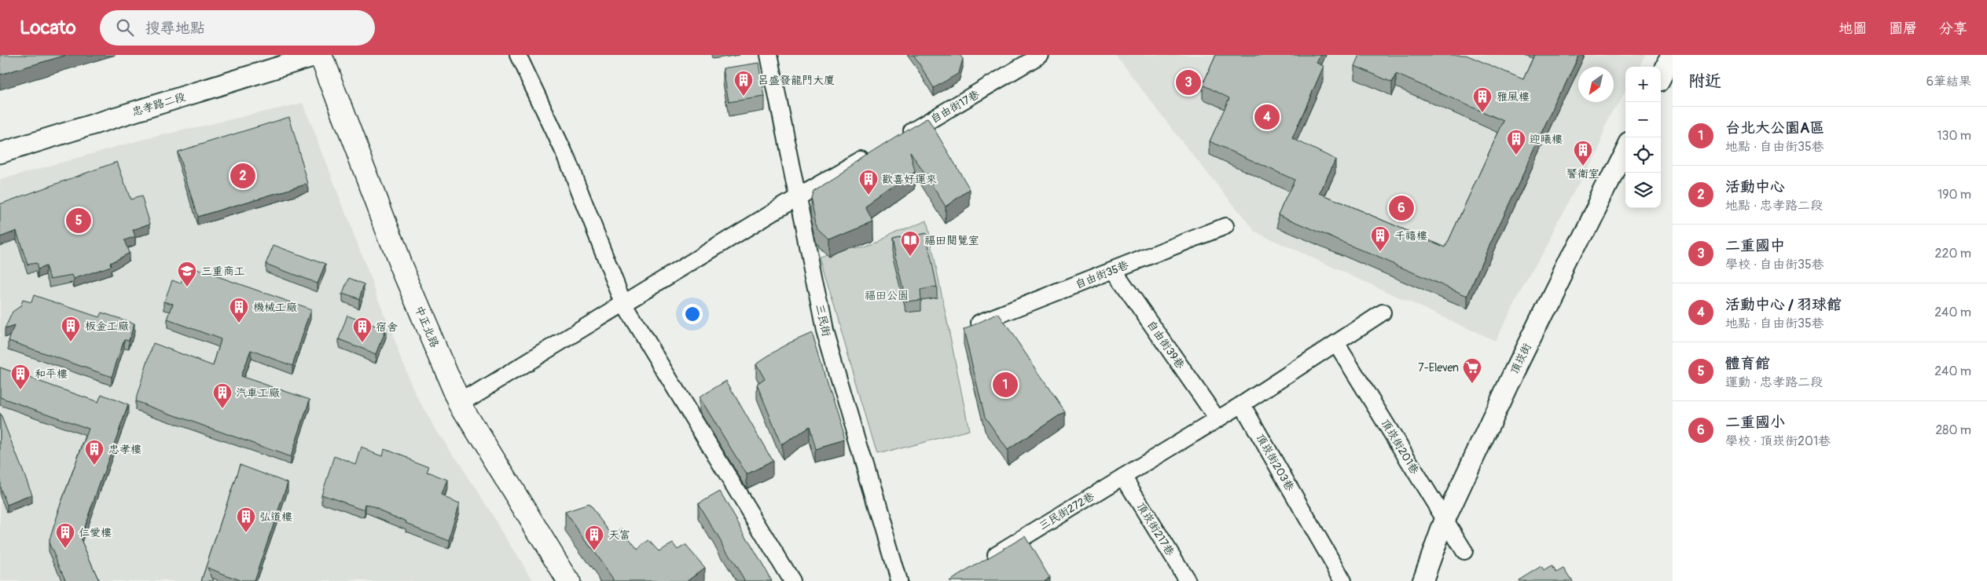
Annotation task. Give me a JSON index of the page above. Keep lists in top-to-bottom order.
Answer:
{
  "streets": {
    "main road": ["中正北路"],
    "street": [
      "忠孝路二段",
      "自由街17巷",
      "自由街35巷",
      "三民街",
      "自由街39巷",
      "頂崁街",
      "頂崁街201巷",
      "頂崁街203巷",
      "三民街272巷",
      "頂崁街217巷"
    ]
  },
  "crossings": [
    ["自由街35巷", "自由街39巷"],
    ["自由街39巷", "三民街272巷"],
    ["頂崁街", "頂崁街201巷"],
    ["三民街272巷", "頂崁街217巷"]
  ],
  "parks": ["福田公園"],
  "places": {
    "building": [
      "呂盛發龍門大廈",
      "雅風樓",
      "迎曦樓",
      "警衛室",
      "歡喜好運來",
      "千禧樓",
      "機械工廠",
      "板金工廠",
      "宿舍",
      "和平樓",
      "汽車工廠",
      "忠孝樓",
      "弘道樓",
      "仁愛樓",
      "天富"
    ],
    "library": ["福田閱覽室"],
    "school or university": ["三重商工"],
    "supermarket": ["7-Eleven"]
  },
  "north": "bottom left",
  "page": {
    "header": "Locato",
    "search": "搜尋地點",
    "nav": ["地圖", "圖層", "分享"],
    "heading": ["附近", "6筆結果"],
    "map_buttons": ["+", "−"],
    "pins": [
      "3",
      "4",
      "2",
      "6",
      "5",
      "1"
    ],
    "list": [
      {
        "mark": "1",
        "name": "台北大公園A區",
        "note": "地點 · 自由街35巷",
        "value": "130 m"
      },
      {
        "mark": "2",
        "name": "活動中心",
        "note": "地點 · 忠孝路二段",
        "value": "190 m"
      },
      {
        "mark": "3",
        "name": "二重國中",
        "note": "學校 · 自由街35巷",
        "value": "220 m"
      },
      {
        "mark": "4",
        "name": "活動中心 / 羽球館",
        "note": "地點 · 自由街35巷",
        "value": "240 m"
      },
      {
        "mark": "5",
        "name": "體育館",
        "note": "運動 · 忠孝路二段",
        "value": "240 m"
      },
      {
        "mark": "6",
        "name": "二重國小",
        "note": "學校 · 頂崁街201巷",
        "value": "280 m"
      }
    ]
  }
}
